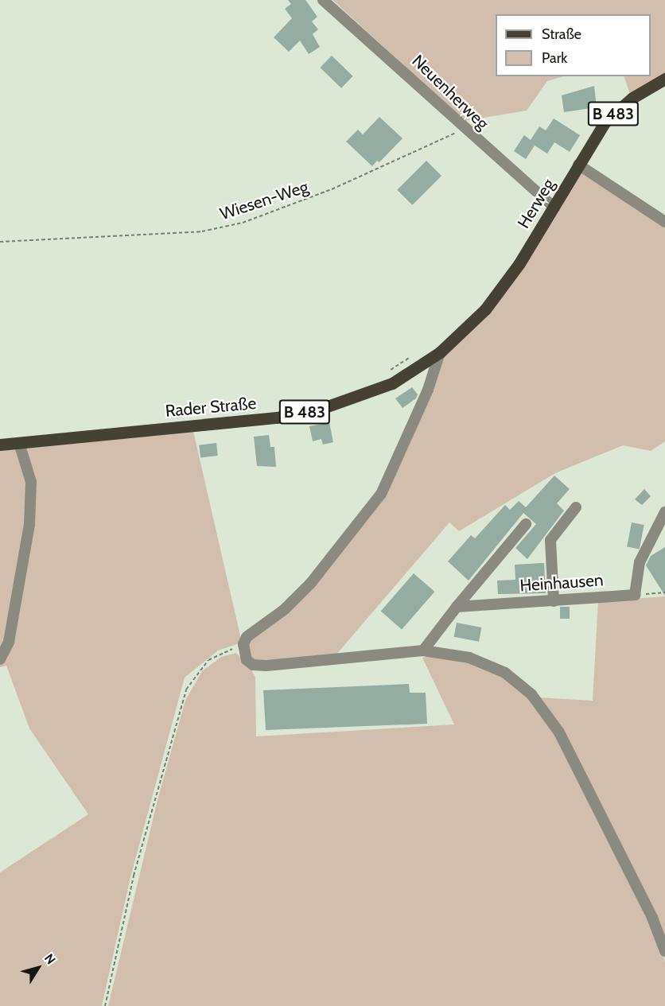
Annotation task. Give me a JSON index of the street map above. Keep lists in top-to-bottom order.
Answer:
{
  "streets": {
    "main road": ["B 483", "Herweg", "Rader Straße"],
    "street": ["Neuenherweg", "Heinhausen"],
    "path": ["Wiesen-Weg"]
  },
  "crossings": [
    ["Neuenherweg", "Wiesen-Weg"],
    ["Neuenherweg", "Herweg"],
    ["Herweg", "Rader Straße"]
  ],
  "legend": ["Straße", "Park"],
  "north": "top right"
}
